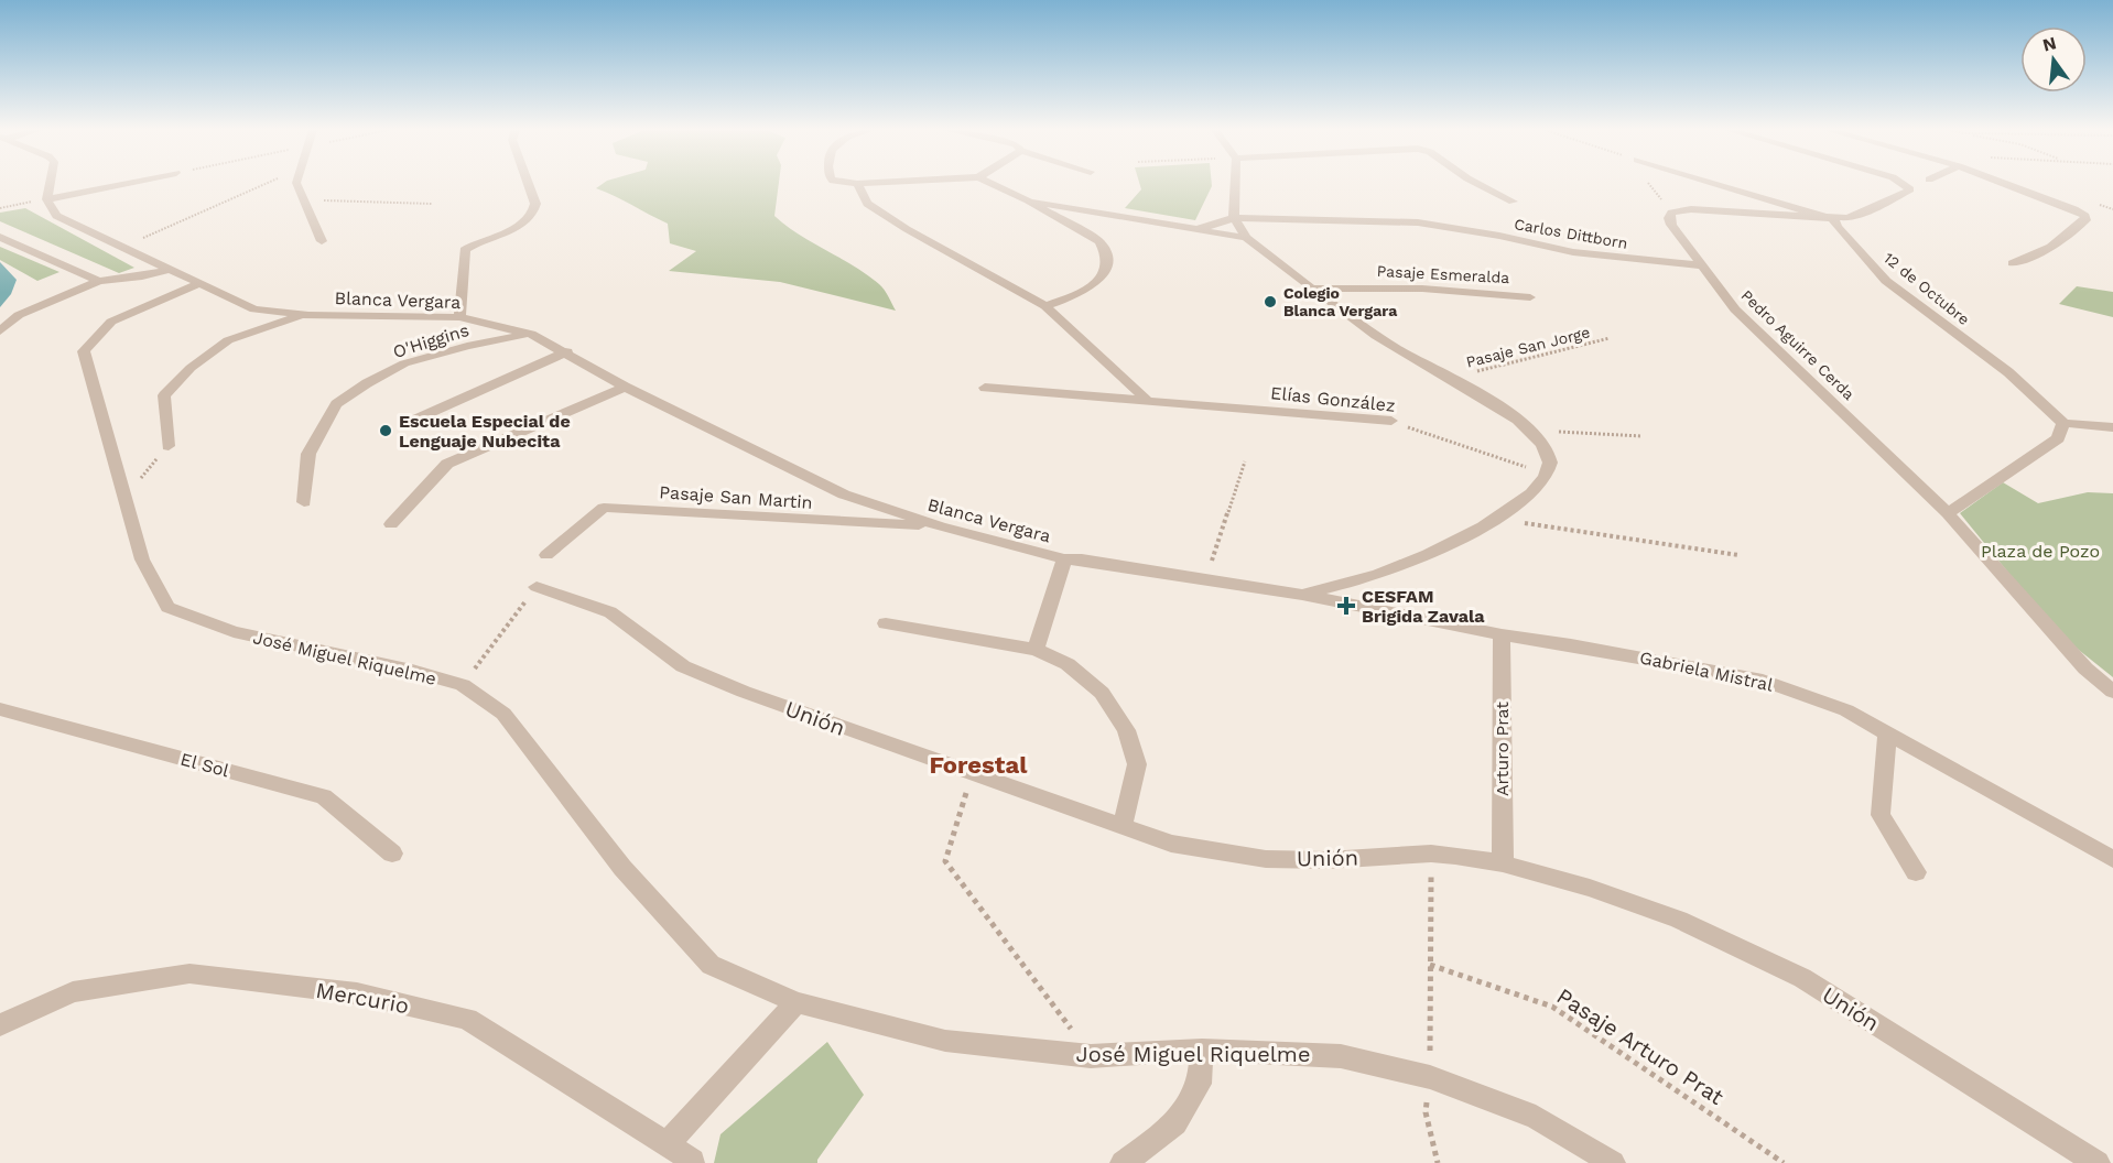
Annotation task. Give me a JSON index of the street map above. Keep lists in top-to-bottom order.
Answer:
{
  "streets": {
    "street": [
      "Carlos Dittborn",
      "Pasaje Esmeralda",
      "12 de Octubre",
      "Blanca Vergara",
      "O'Higgins",
      "Pedro Aguirre Cerda",
      "Elías González",
      "Pasaje San Martin",
      "José Miguel Riquelme",
      "Gabriela Mistral",
      "Unión",
      "Arturo Prat",
      "El Sol",
      "Mercurio"
    ],
    "path": ["Pasaje San Jorge", "Pasaje Arturo Prat"]
  },
  "crossings": [
    ["Carlos Dittborn", "Pedro Aguirre Cerda"],
    ["Blanca Vergara", "O'Higgins"],
    ["Blanca Vergara", "Elías González"],
    ["Blanca Vergara", "Pasaje San Martin"],
    ["Blanca Vergara", "José Miguel Riquelme"],
    ["Blanca Vergara", "Gabriela Mistral"],
    ["Gabriela Mistral", "Arturo Prat"],
    ["Unión", "Arturo Prat"]
  ],
  "districts": ["Forestal"],
  "parks": ["Plaza de Pozo"],
  "places": {
    "other": ["Colegio Blanca Vergara", "Escuela Especial de Lenguaje Nubecita"],
    "health": ["CESFAM Brigida Zavala"]
  },
  "north": "top"
}
